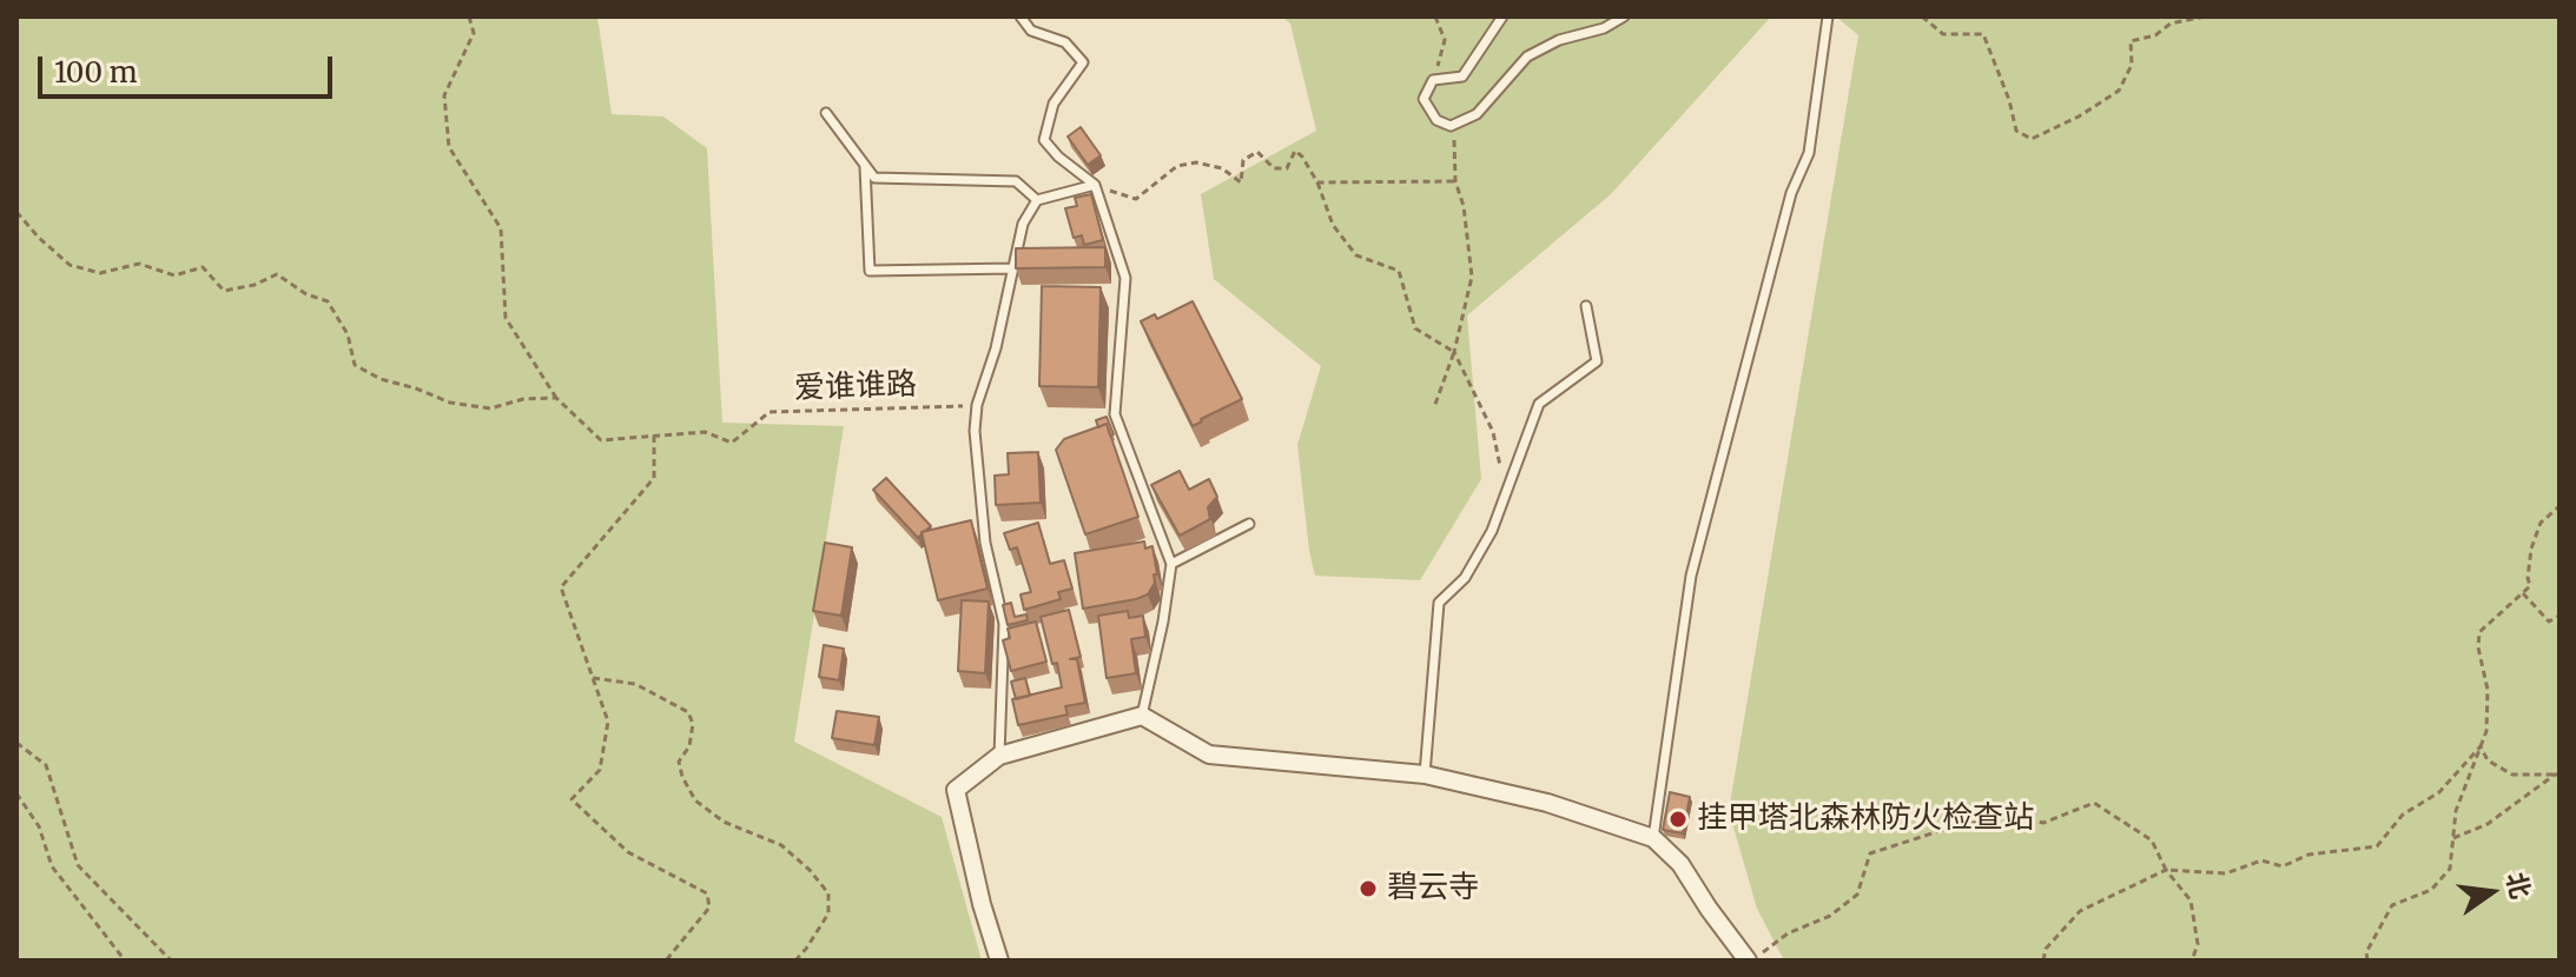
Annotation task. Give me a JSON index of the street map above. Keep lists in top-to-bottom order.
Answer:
{
  "streets": {
    "path": ["爱谁谁路"]
  },
  "places": ["挂甲塔北森林防火检查站", "碧云寺"],
  "scale_bar": "100 m",
  "north": "right"
}
